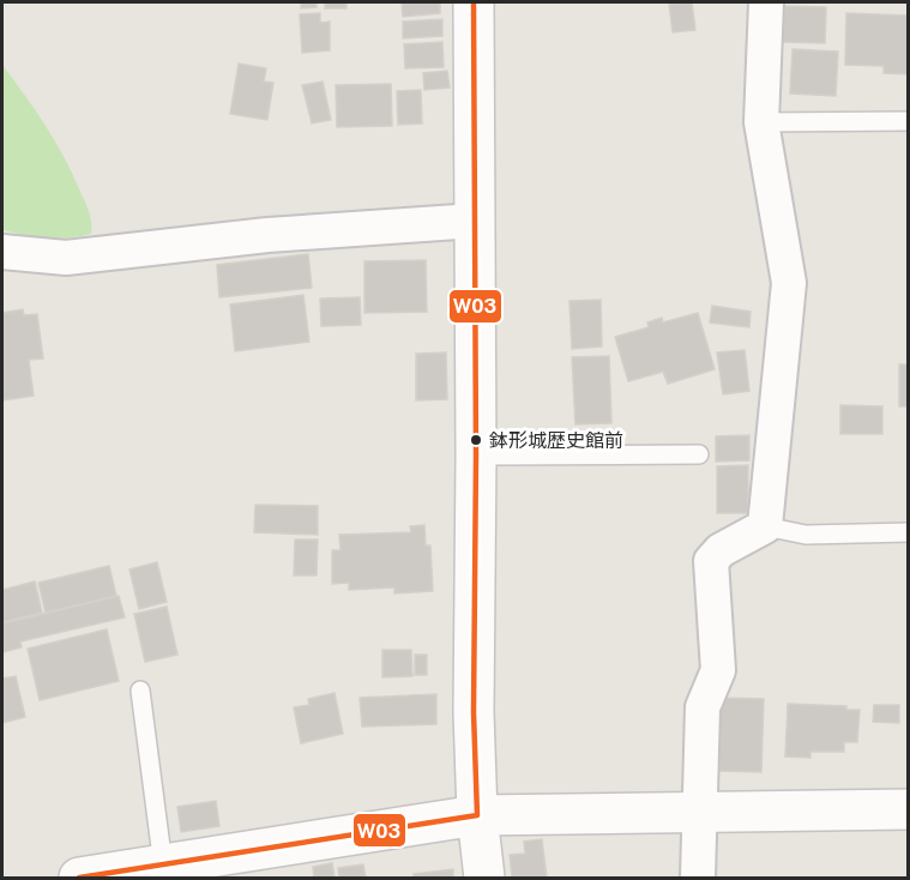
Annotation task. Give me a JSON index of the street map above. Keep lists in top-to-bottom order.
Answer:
{
  "places": ["鉢形城歴史館前"],
  "lines": ["transit line W03"]
}
